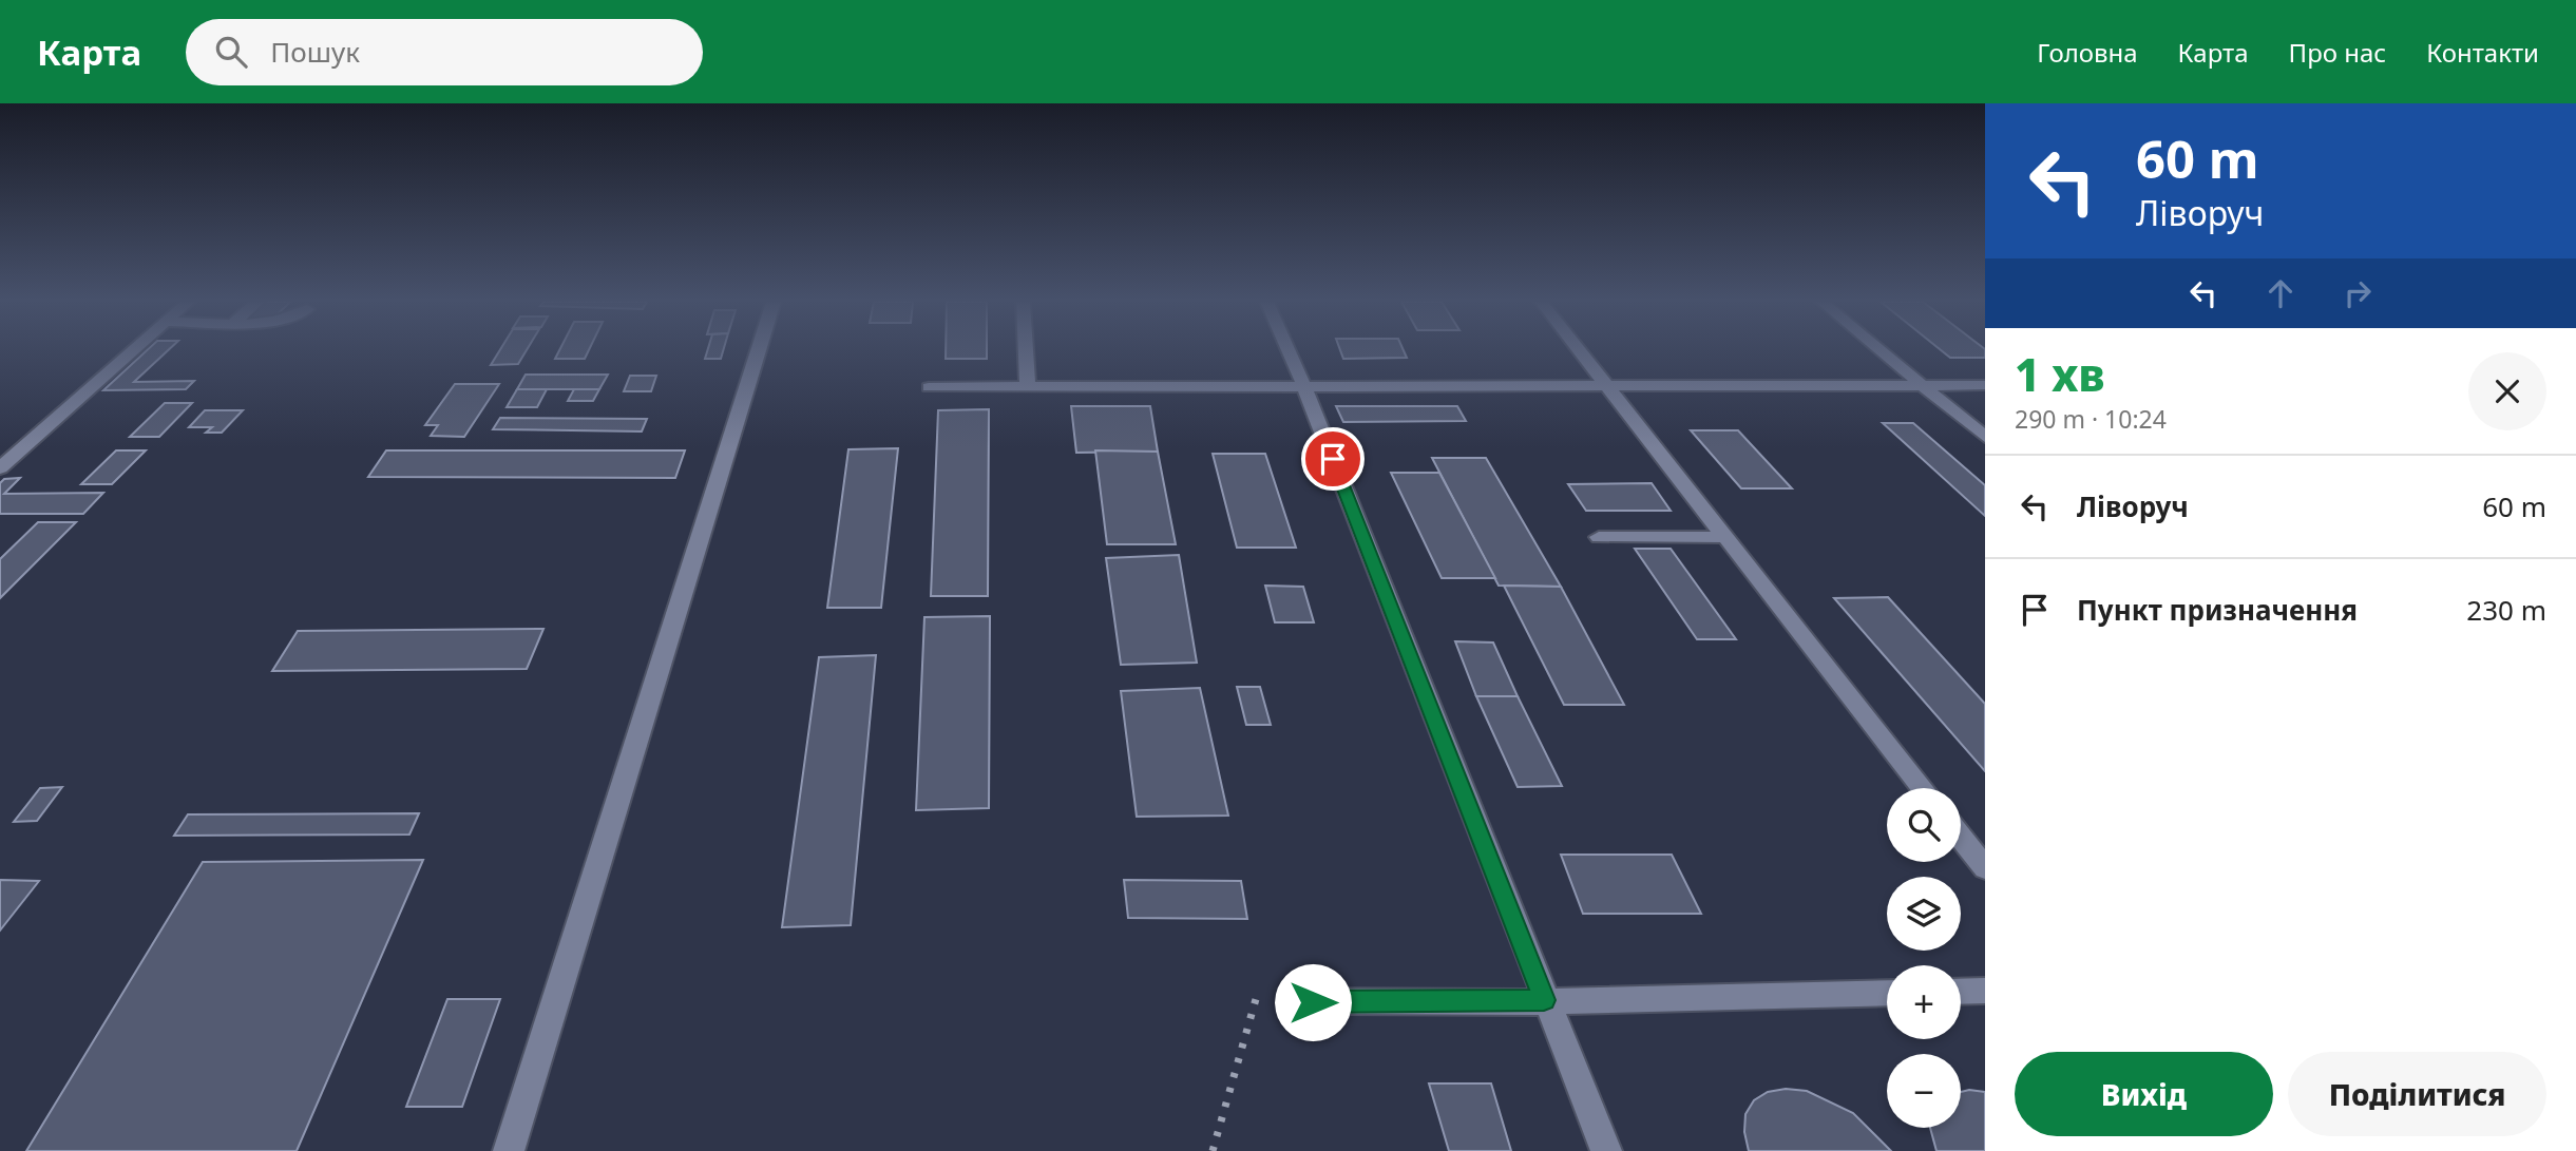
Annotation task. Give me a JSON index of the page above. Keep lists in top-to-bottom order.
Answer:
{
  "page": {
    "header": "Карта",
    "search": "Пошук",
    "nav": [
      "Головна",
      "Карта",
      "Про нас",
      "Контакти"
    ],
    "turn": ["60 m", "Ліворуч"],
    "heading": ["1 хв", "290 m · 10:24"],
    "list": [
      {
        "name": "Ліворуч",
        "value": "60 m"
      },
      {
        "name": "Пункт призначення",
        "value": "230 m"
      }
    ],
    "map_buttons": ["+", "−"],
    "buttons": ["Вихід", "Поділитися"]
  }
}
